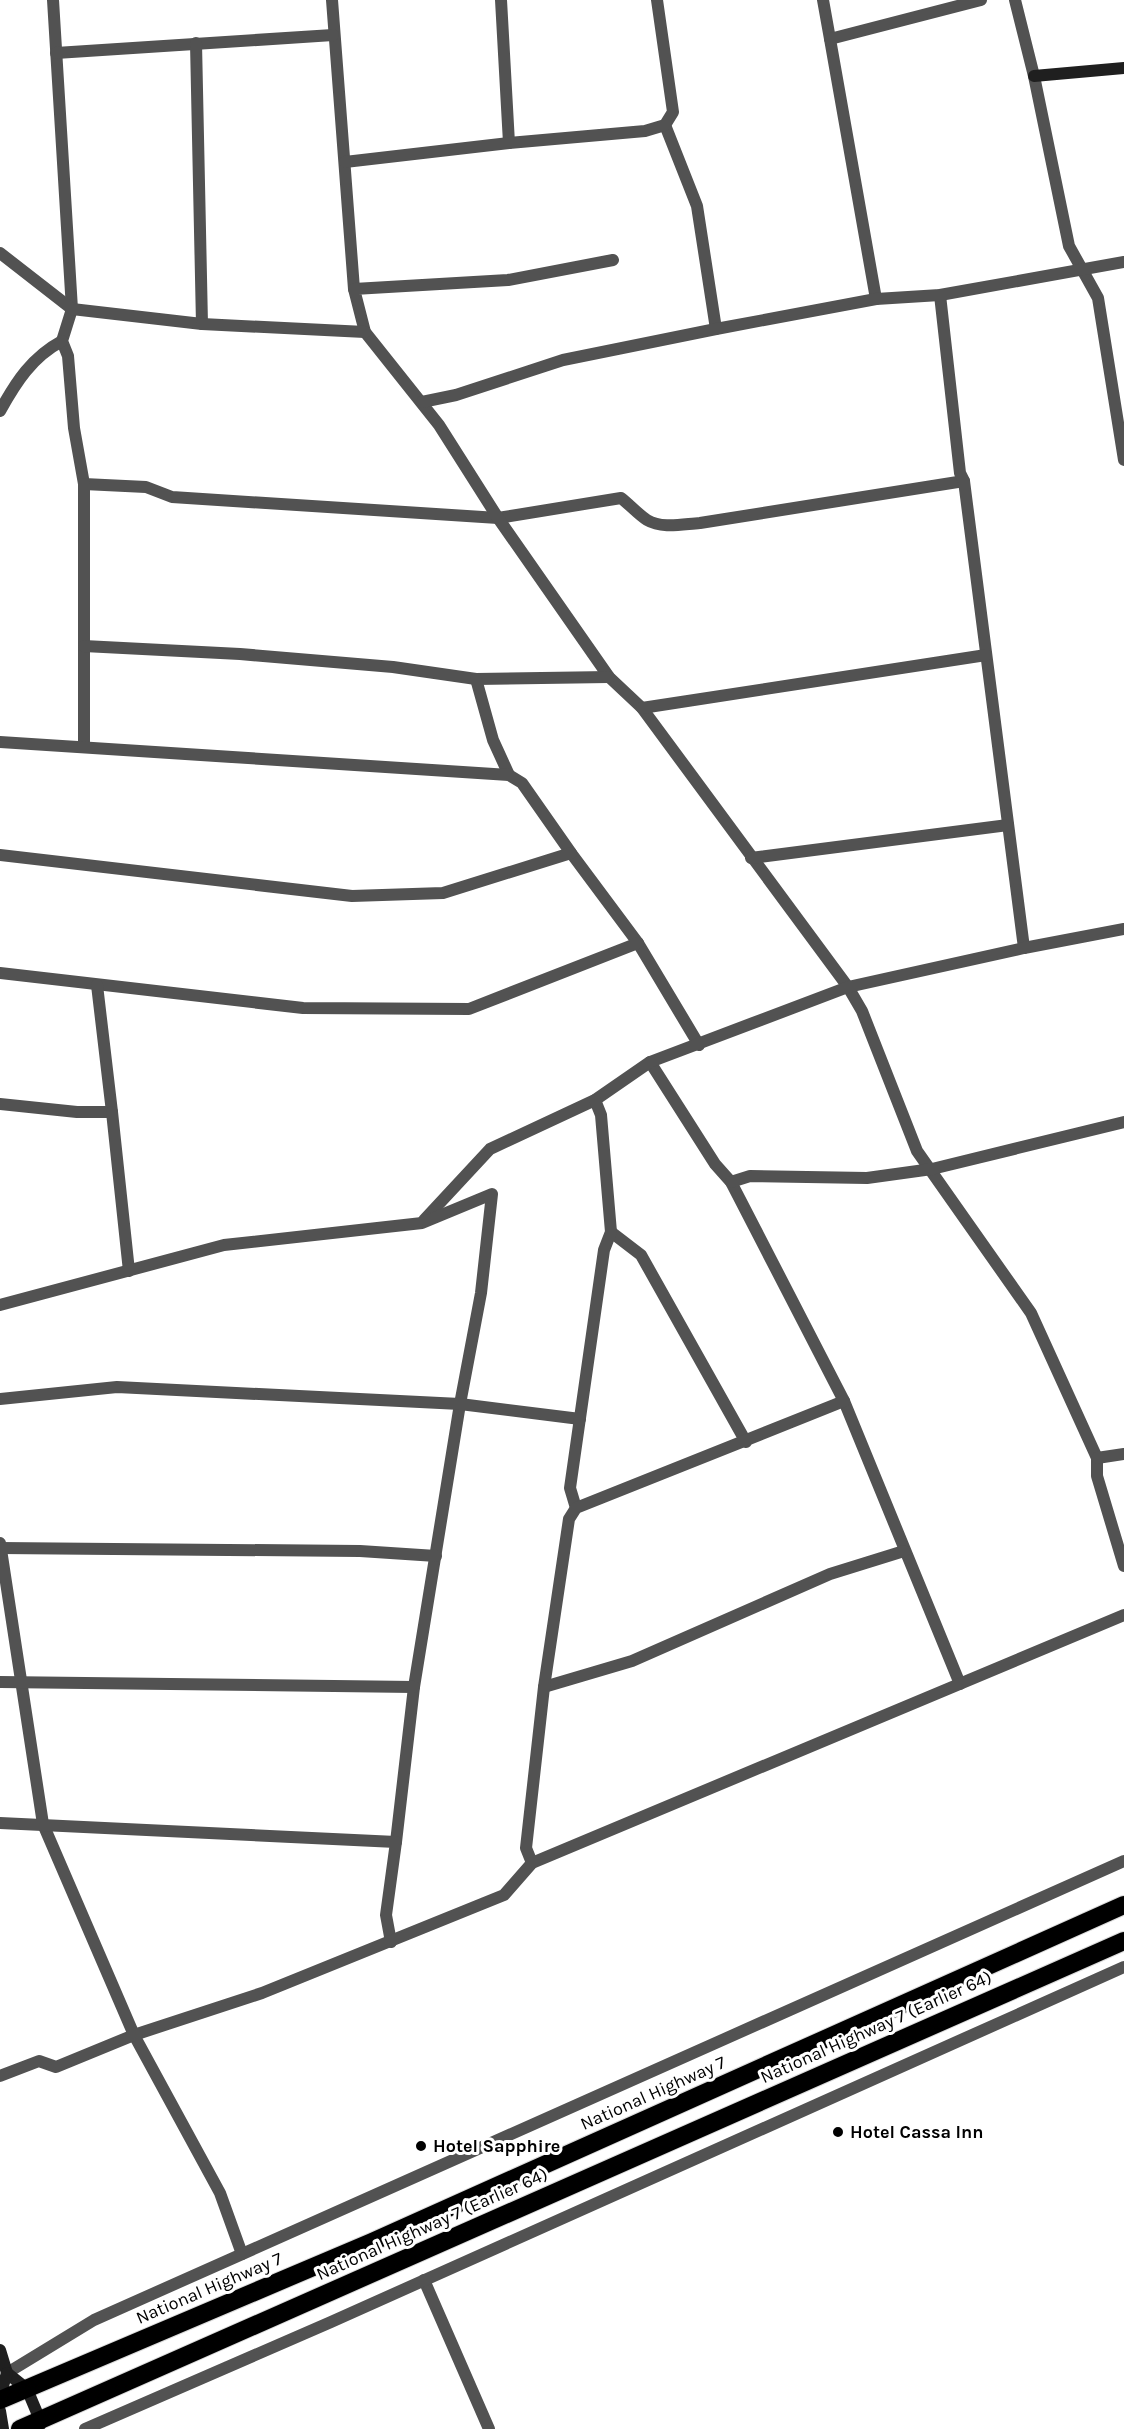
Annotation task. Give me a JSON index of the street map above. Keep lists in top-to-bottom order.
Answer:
{
  "streets": {
    "highway": ["National Highway 7 (Earlier 64)", "National Highway 7"]
  },
  "places": ["Hotel Cassa Inn", "Hotel Sapphire"]
}
